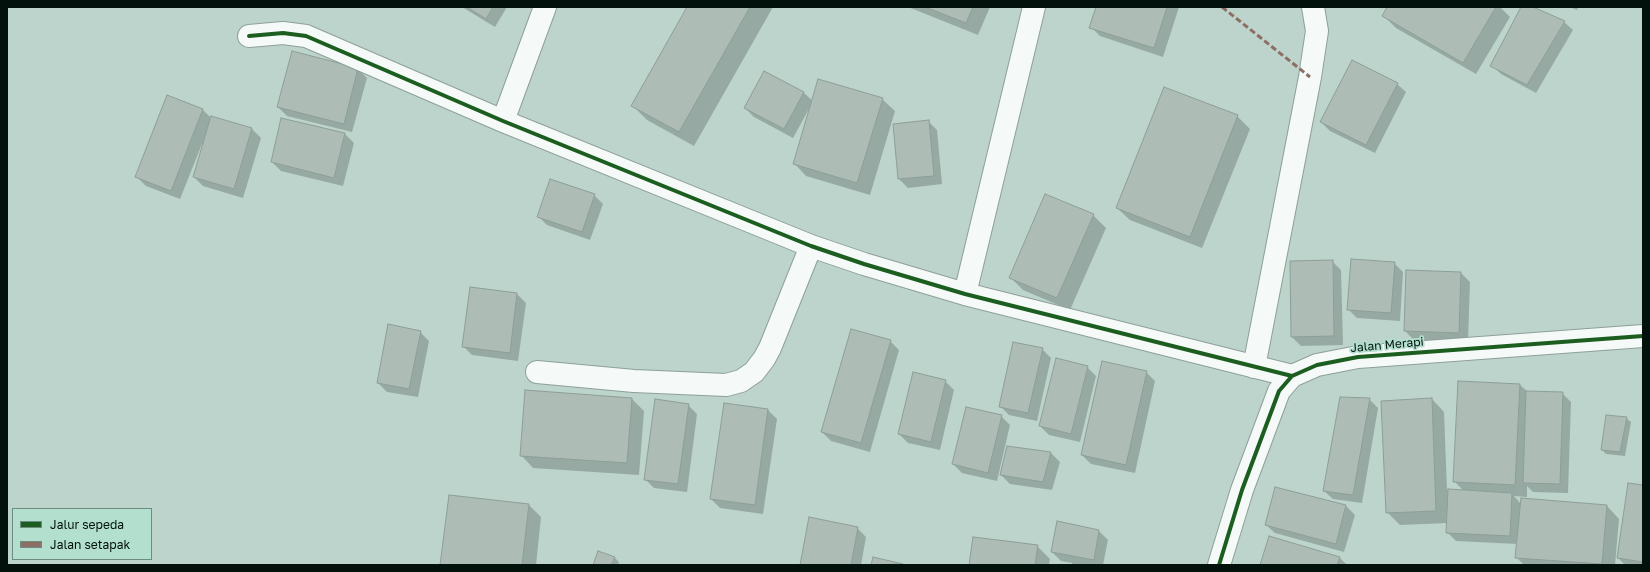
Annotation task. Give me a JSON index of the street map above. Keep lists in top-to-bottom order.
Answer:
{
  "streets": {
    "street": ["Jalan Merapi"]
  },
  "legend": ["Jalur sepeda", "Jalan setapak"]
}
